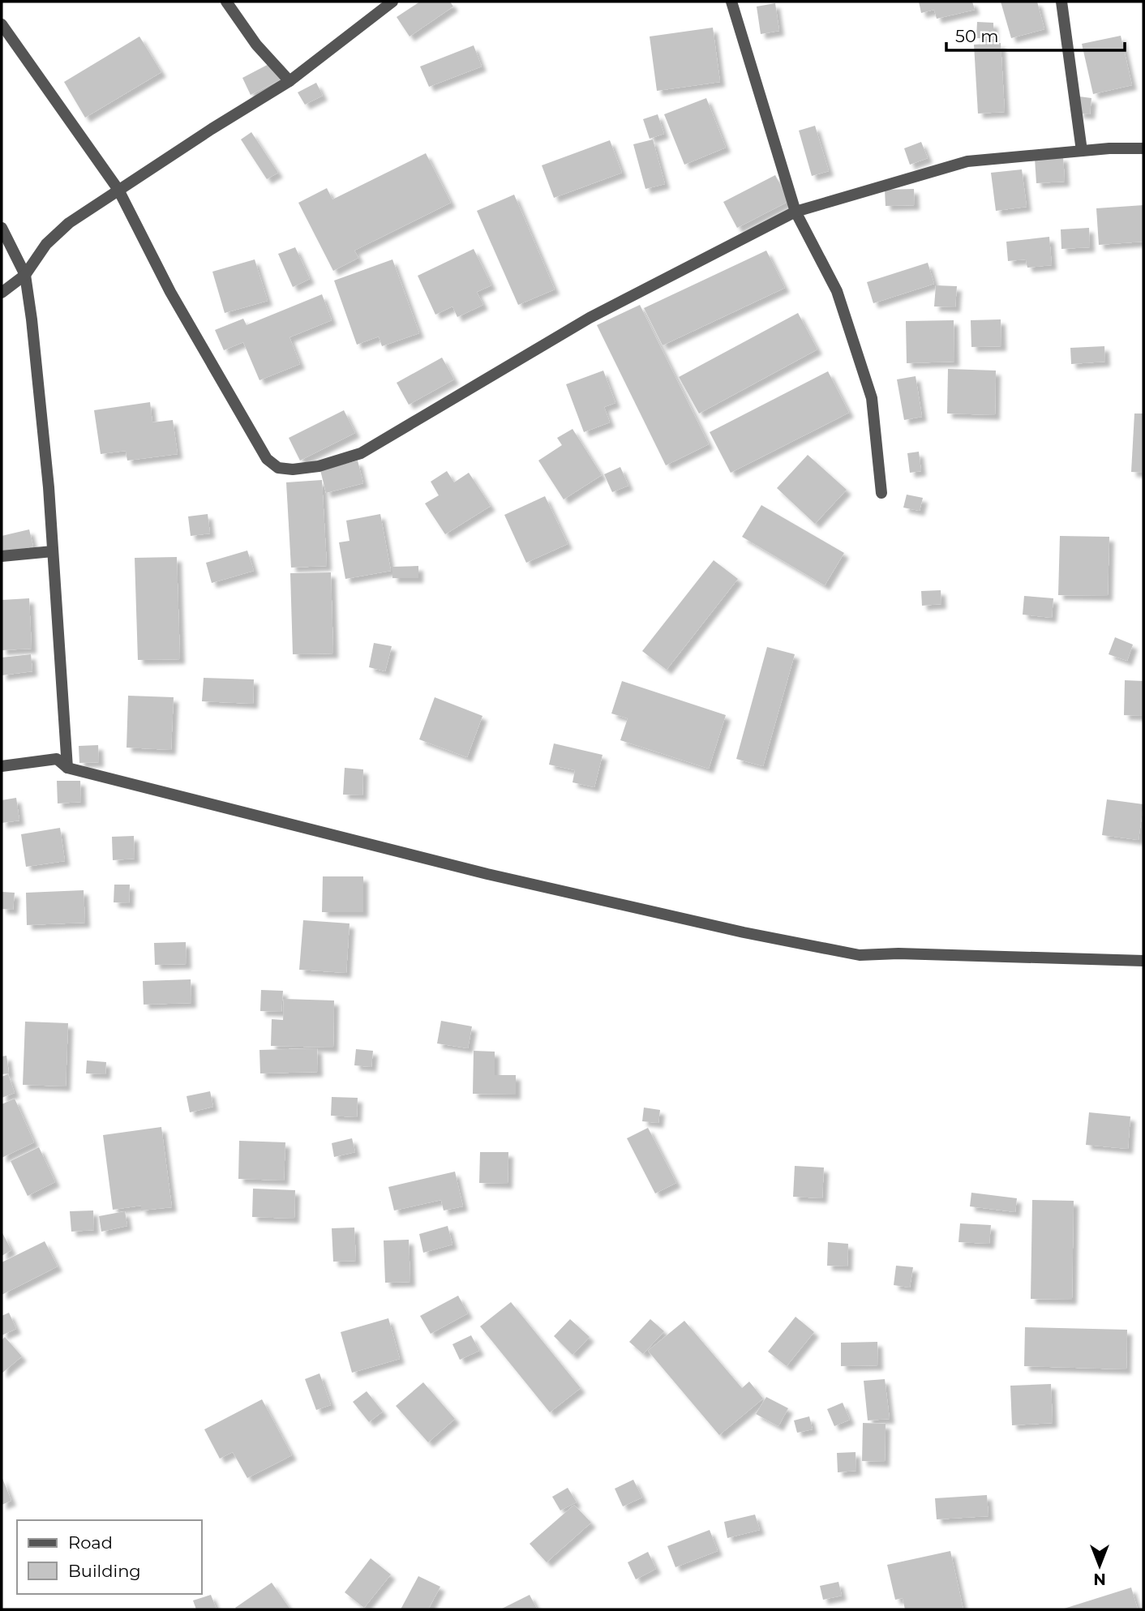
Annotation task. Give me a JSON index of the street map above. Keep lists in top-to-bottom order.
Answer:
{
  "legend": ["Road", "Building"],
  "scale_bar": "50 m",
  "north": "bottom"
}
